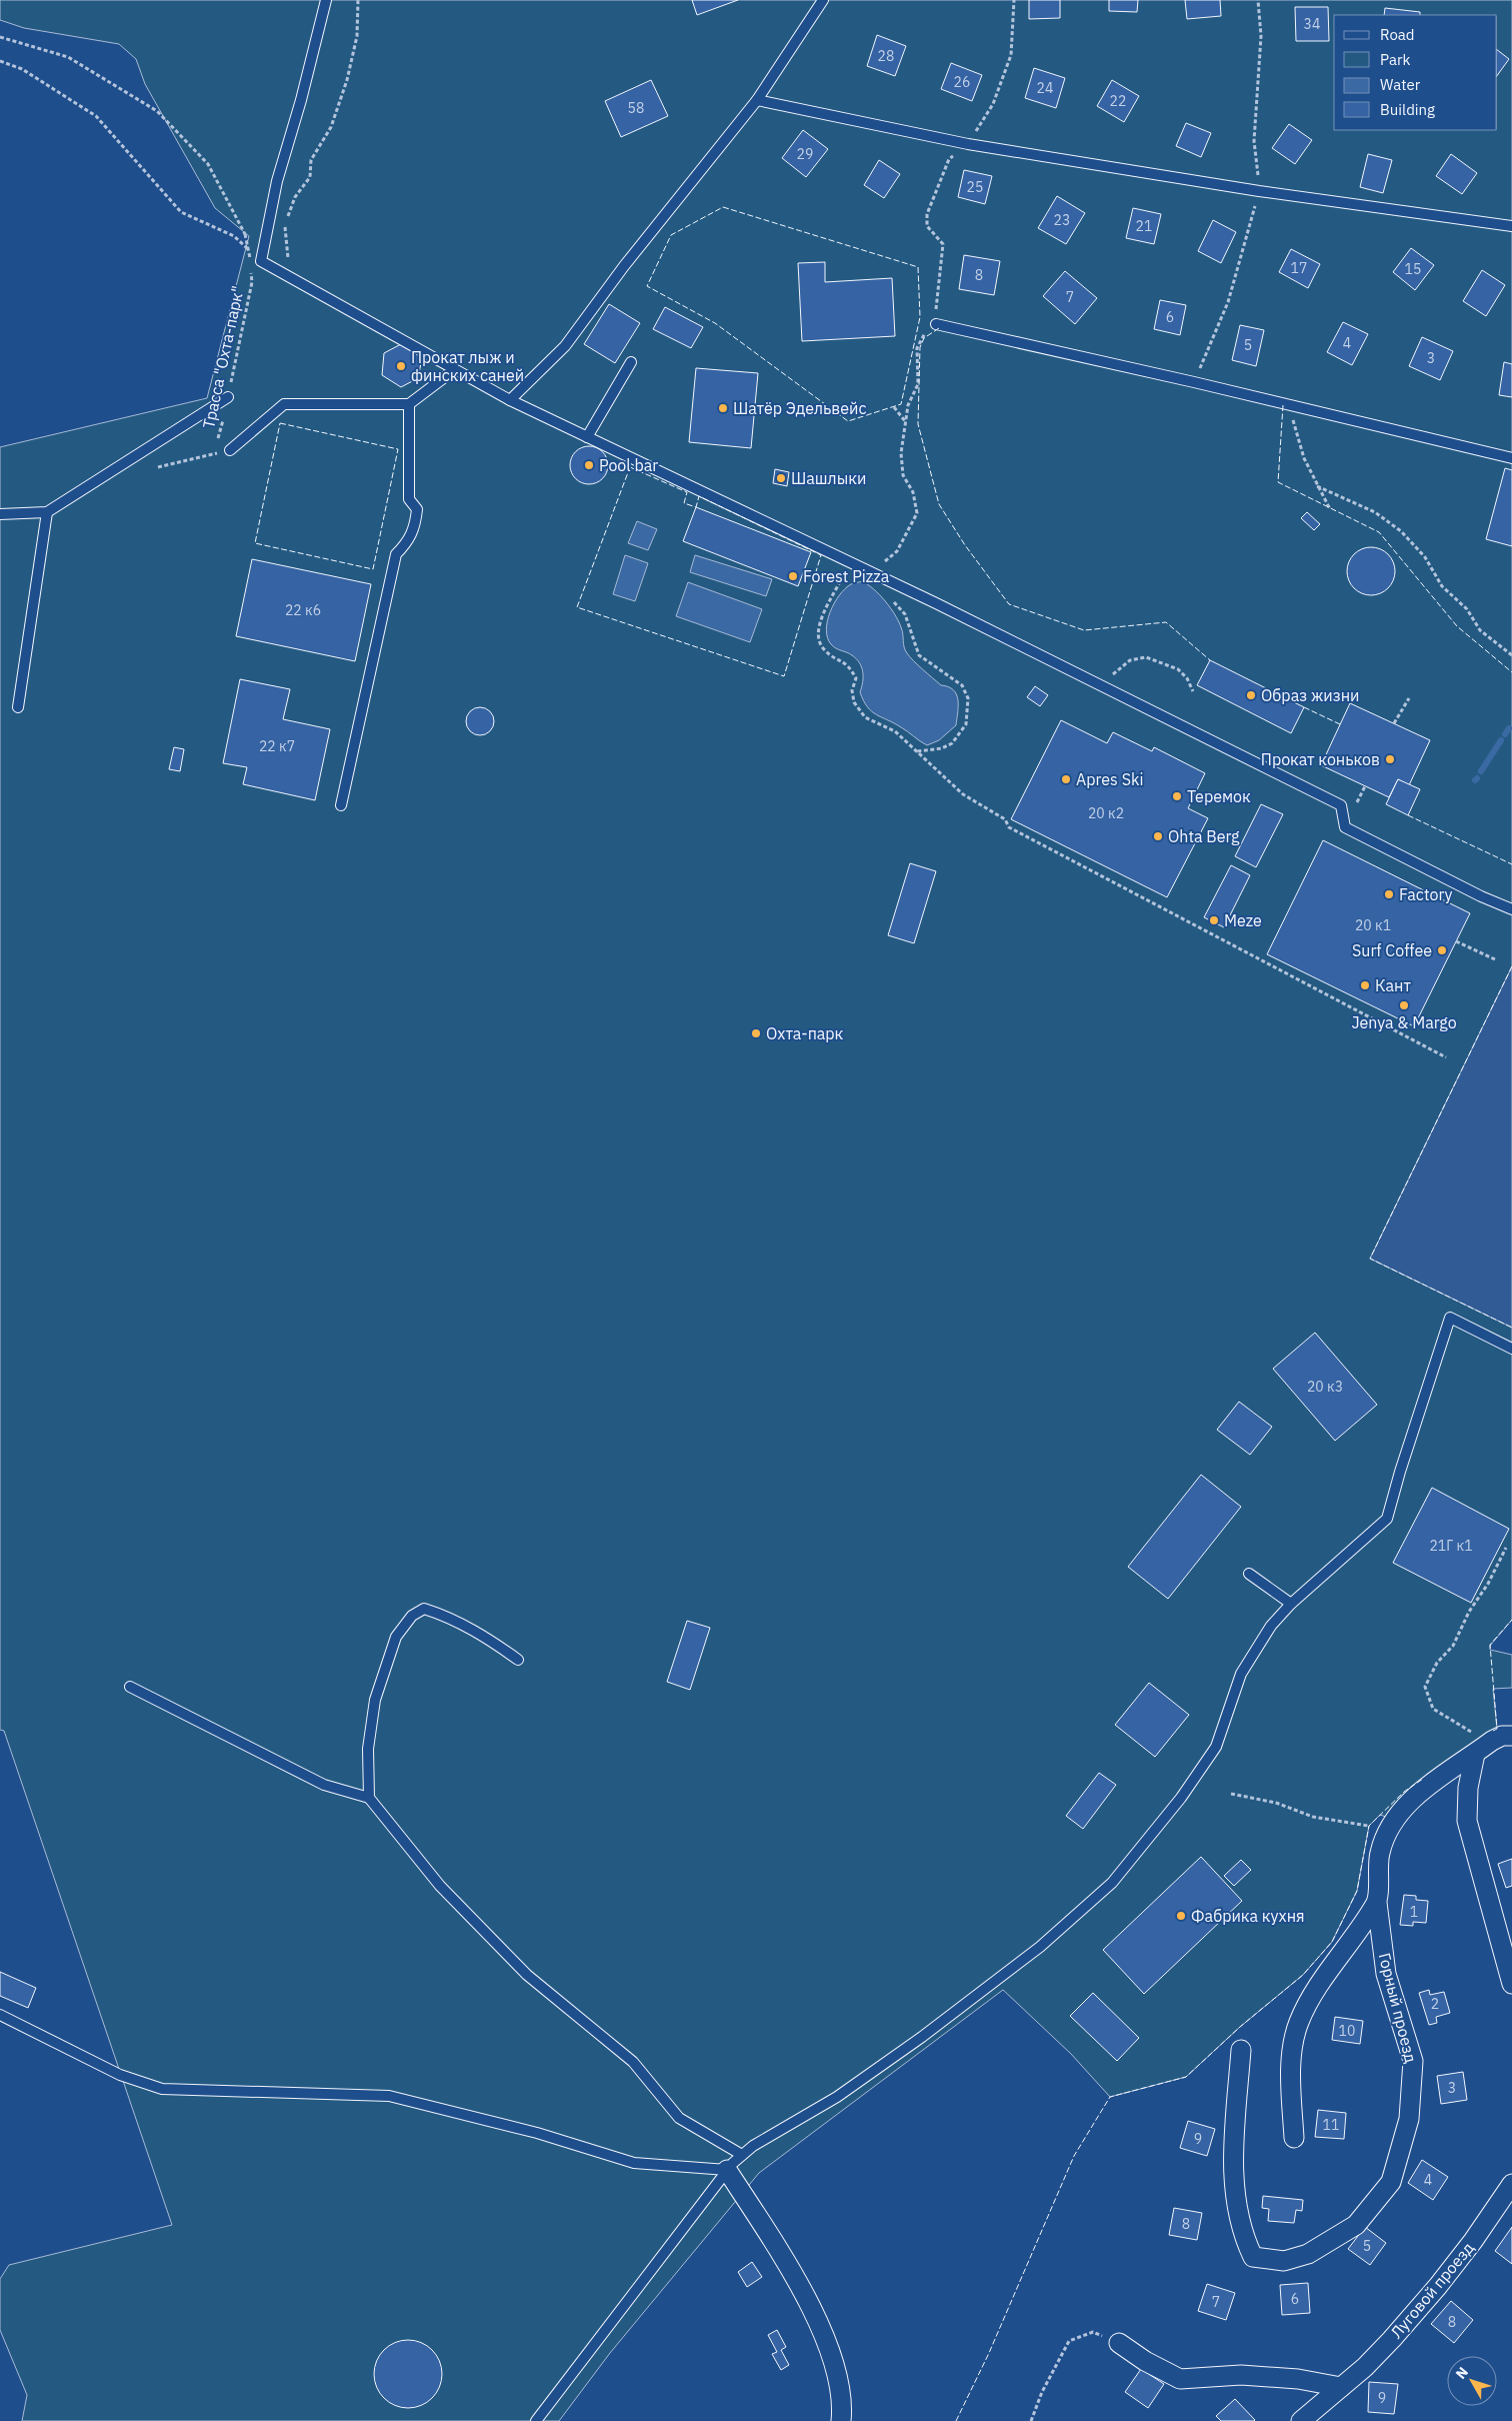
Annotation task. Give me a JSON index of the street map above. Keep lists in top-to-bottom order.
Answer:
{
  "streets": {
    "street": ["Горный проезд", "Луговой проезд"],
    "path": ["Трасса \"Охта-парк\""]
  },
  "places": [
    "Прокат лыж и финских саней",
    "Шатёр Эдельвейс",
    "Pool bar",
    "Шашлыки",
    "Forest Pizza",
    "Образ жизни",
    "Прокат коньков",
    "Apres Ski",
    "Теремок",
    "Ohta Berg",
    "Factory",
    "Meze",
    "Surf Coffee",
    "Кант",
    "Jenya & Margo",
    "Охта-парк",
    "Фабрика кухня"
  ],
  "house_numbers": [
    "34",
    "28",
    "26",
    "24",
    "22",
    "58",
    "29",
    "25",
    "23",
    "21",
    "17",
    "15",
    "8",
    "7",
    "6",
    "4",
    "5",
    "3",
    "22 к6",
    "22 к7",
    "20 к2",
    "20 к1",
    "20 к3",
    "21Г к1",
    "1",
    "2",
    "10",
    "3",
    "11",
    "9",
    "4",
    "8",
    "5",
    "6",
    "7",
    "8",
    "9"
  ],
  "legend": [
    "Road",
    "Park",
    "Water",
    "Building"
  ],
  "north": "top left"
}
